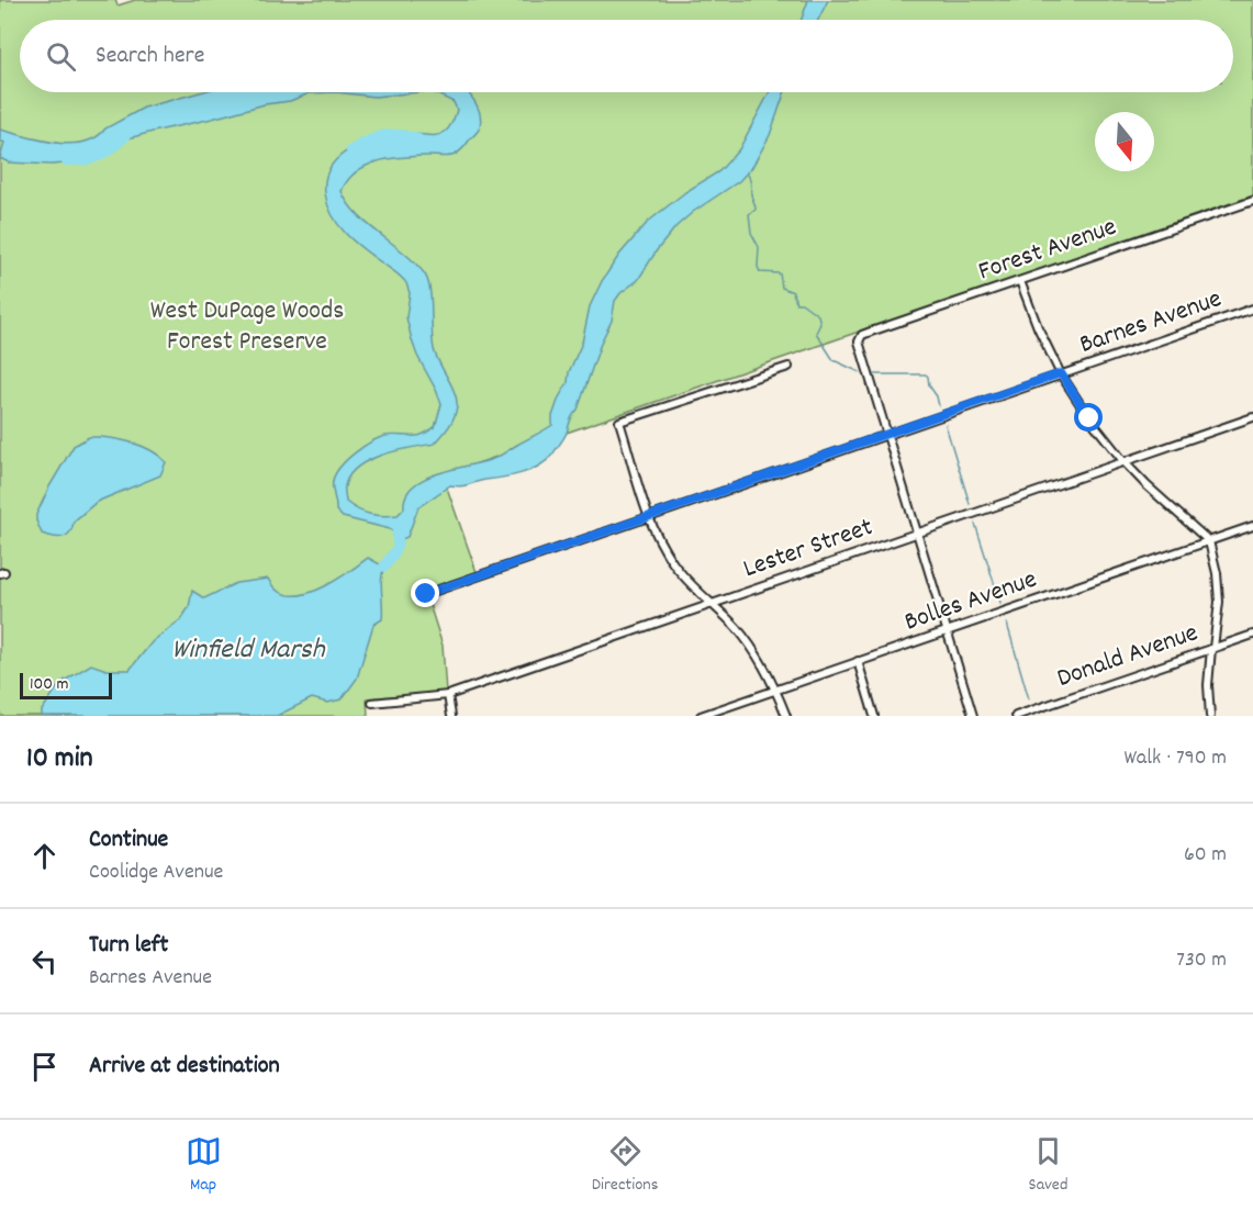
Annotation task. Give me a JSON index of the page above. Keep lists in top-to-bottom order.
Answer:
{
  "streets": {
    "street": [
      "Forest Avenue",
      "Barnes Avenue",
      "Lester Street",
      "Bolles Avenue",
      "Donald Avenue"
    ]
  },
  "crossings": [
    ["Forest Avenue", "Barnes Avenue"]
  ],
  "water": ["Winfield Marsh"],
  "parks": ["West DuPage Woods Forest Preserve"],
  "scale_bar": "100 m",
  "north": "bottom",
  "page": {
    "search": "Search here",
    "scale": "100 m",
    "heading": ["10 min", "Walk · 790 m"],
    "list": [
      ["Continue", "Coolidge Avenue", "60 m"],
      ["Turn left", "Barnes Avenue", "730 m"],
      "Arrive at destination"
    ],
    "nav": ["Map", "Directions", "Saved"]
  }
}
